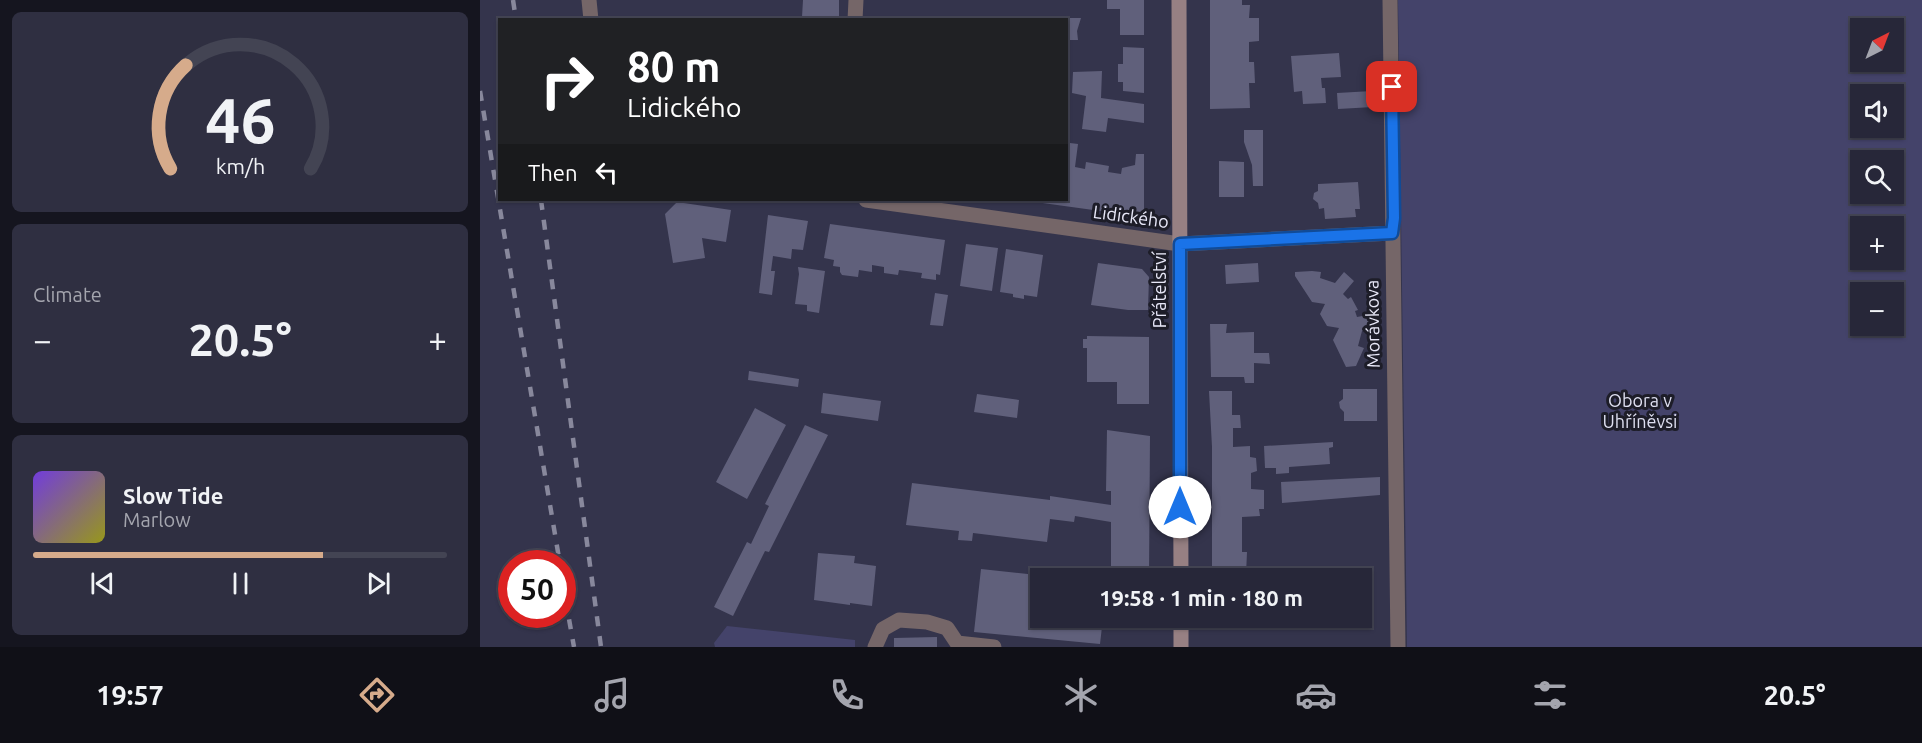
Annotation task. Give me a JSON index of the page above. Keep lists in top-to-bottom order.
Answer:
{
  "streets": {
    "main road": ["Přátelství"],
    "street": ["Lidického", "Morávkova"]
  },
  "crossings": [
    ["Lidického", "Přátelství"],
    ["Lidického", "Morávkova"]
  ],
  "parks": ["Obora v Uhříněvsi"],
  "north": "top right",
  "page": {
    "map_buttons": ["+", "−"],
    "turn": ["80 m", "Lidického"],
    "then": "Then",
    "tile": "Climate",
    "heat": ["−", "20.5°", "+"],
    "song": ["Slow Tide", "Marlow"],
    "limit": "50",
    "trip": "19:58 · 1 min · 180 m",
    "tabs": ["19:57", "20.5°"],
    "gauge": ["46", "km/h"]
  }
}
